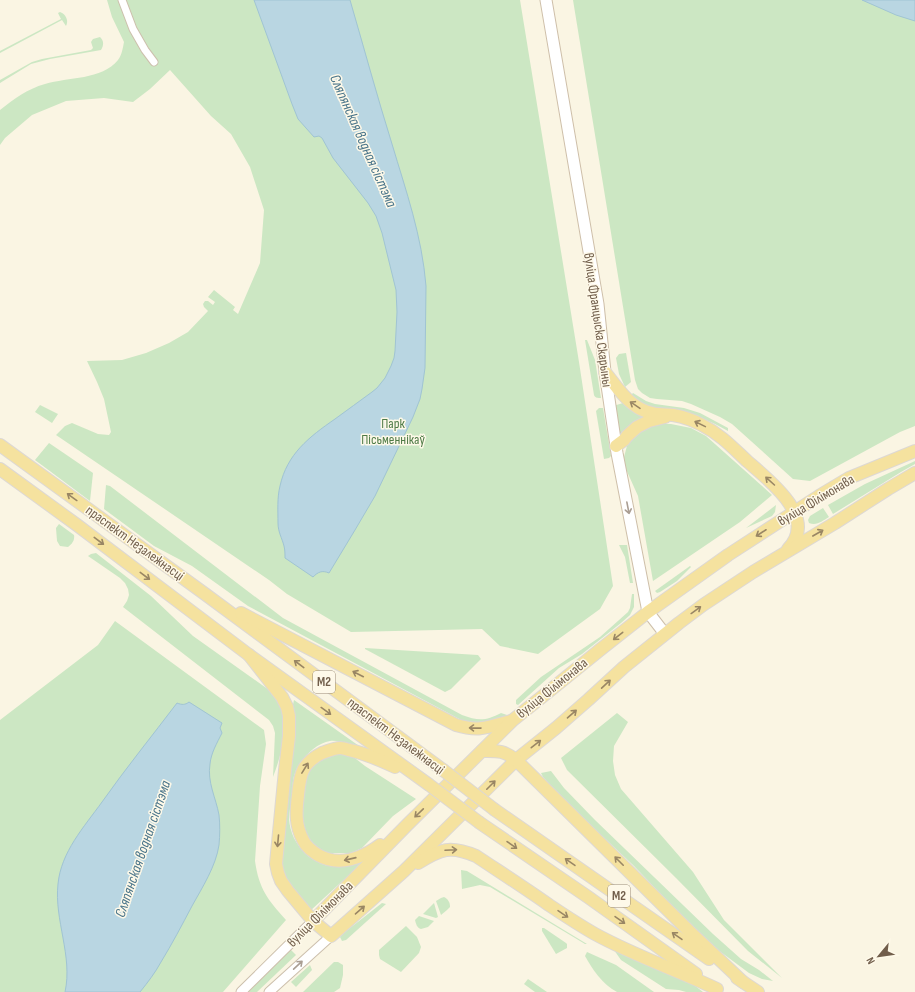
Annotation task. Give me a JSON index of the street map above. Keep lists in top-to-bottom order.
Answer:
{
  "streets": {
    "main road": [
      "вуліца Францыска Скарыны",
      "вуліца Філімонава",
      "праспект Незалежнасці",
      "М2"
    ]
  },
  "crossings": [
    ["вуліца Францыска Скарыны", "вуліца Філімонава"]
  ],
  "water": ["Сляпянская водная сістэма"],
  "parks": ["Парк Пісьменнікаў"],
  "north": "bottom left"
}
